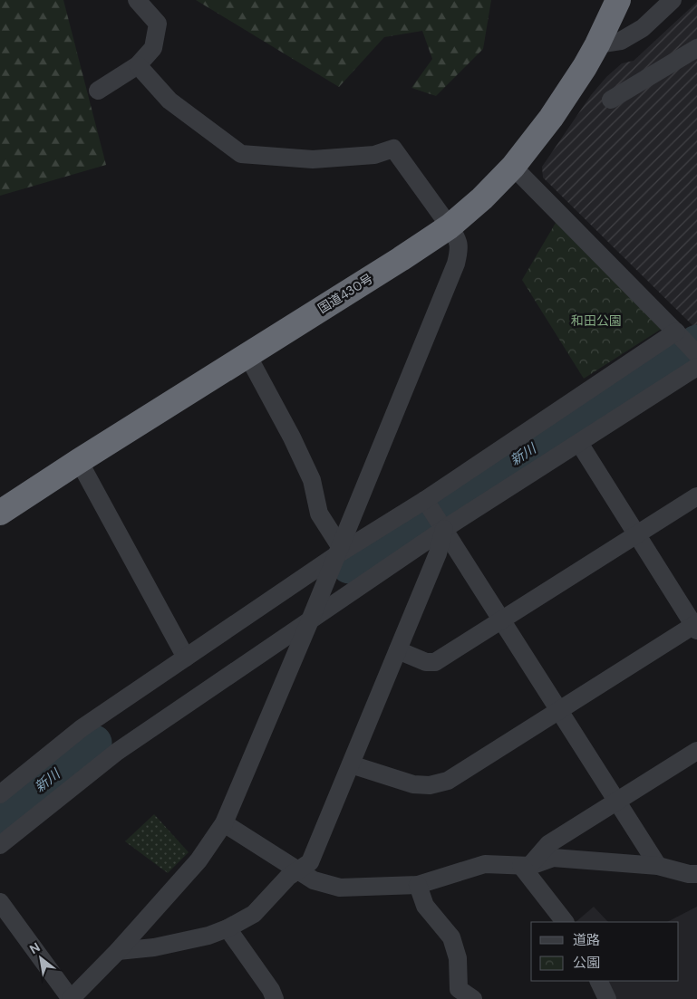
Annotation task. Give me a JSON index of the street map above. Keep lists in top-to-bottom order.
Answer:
{
  "streets": {
    "highway": ["国道430号"]
  },
  "water": ["新川"],
  "parks": ["和田公園"],
  "legend": ["道路", "公園"],
  "north": "top left"
}
